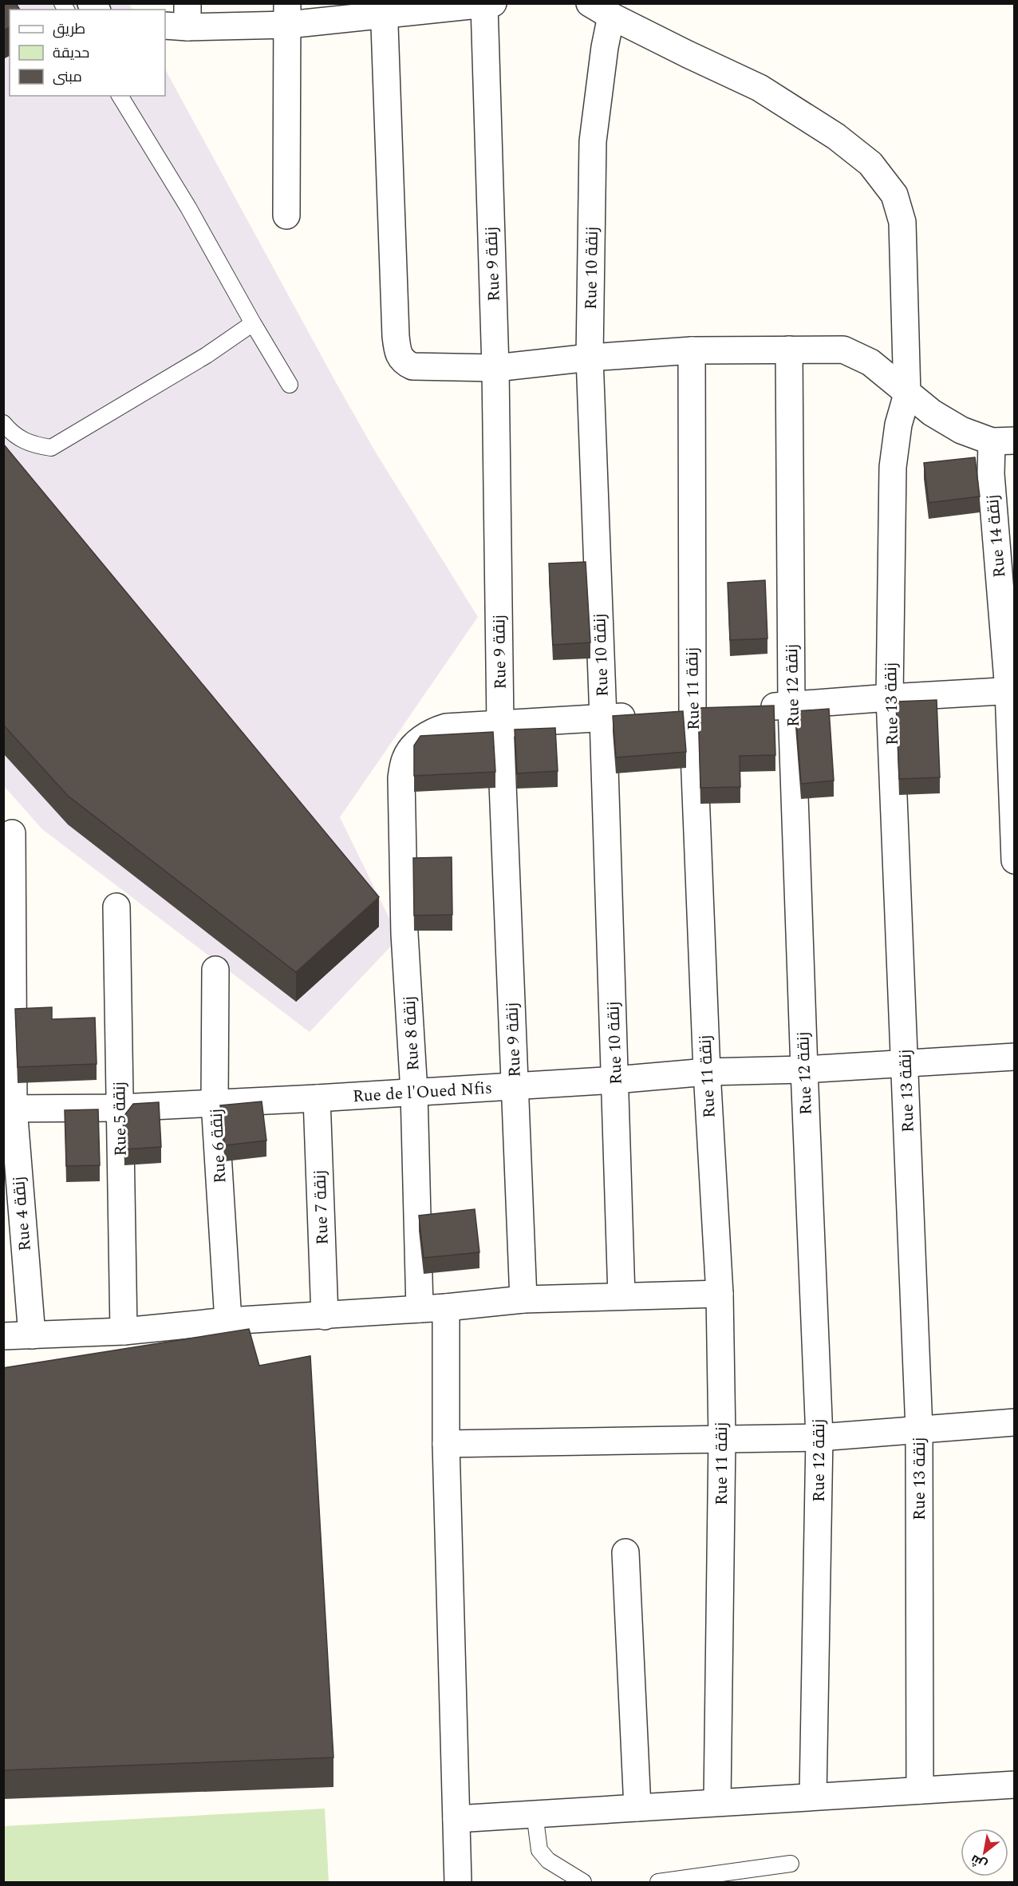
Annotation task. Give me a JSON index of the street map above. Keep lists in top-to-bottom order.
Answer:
{
  "streets": {
    "street": [
      "Rue 9 زنقة",
      "Rue 10 زنقة",
      "Rue 14 زنقة",
      "Rue 12 زنقة",
      "Rue 11 زنقة",
      "Rue 13 زنقة",
      "Rue 8 زنقة",
      "Rue de l'Oued Nfis",
      "Rue 5 زنقة",
      "Rue 6 زنقة",
      "Rue 7 زنقة",
      "Rue 4 زنقة"
    ]
  },
  "crossings": [
    ["Rue 9 زنقة", "Rue 8 زنقة"],
    ["Rue 9 زنقة", "Rue de l'Oued Nfis"],
    ["Rue 10 زنقة", "Rue 13 زنقة"],
    ["Rue 10 زنقة", "Rue de l'Oued Nfis"],
    ["Rue 12 زنقة", "Rue de l'Oued Nfis"],
    ["Rue 11 زنقة", "Rue de l'Oued Nfis"],
    ["Rue 13 زنقة", "Rue de l'Oued Nfis"],
    ["Rue 8 زنقة", "Rue de l'Oued Nfis"],
    ["Rue de l'Oued Nfis", "Rue 5 زنقة"],
    ["Rue de l'Oued Nfis", "Rue 6 زنقة"],
    ["Rue de l'Oued Nfis", "Rue 7 زنقة"],
    ["Rue de l'Oued Nfis", "Rue 4 زنقة"]
  ],
  "legend": ["طريق", "حديقة", "مبنى"],
  "north": "bottom left"
}
